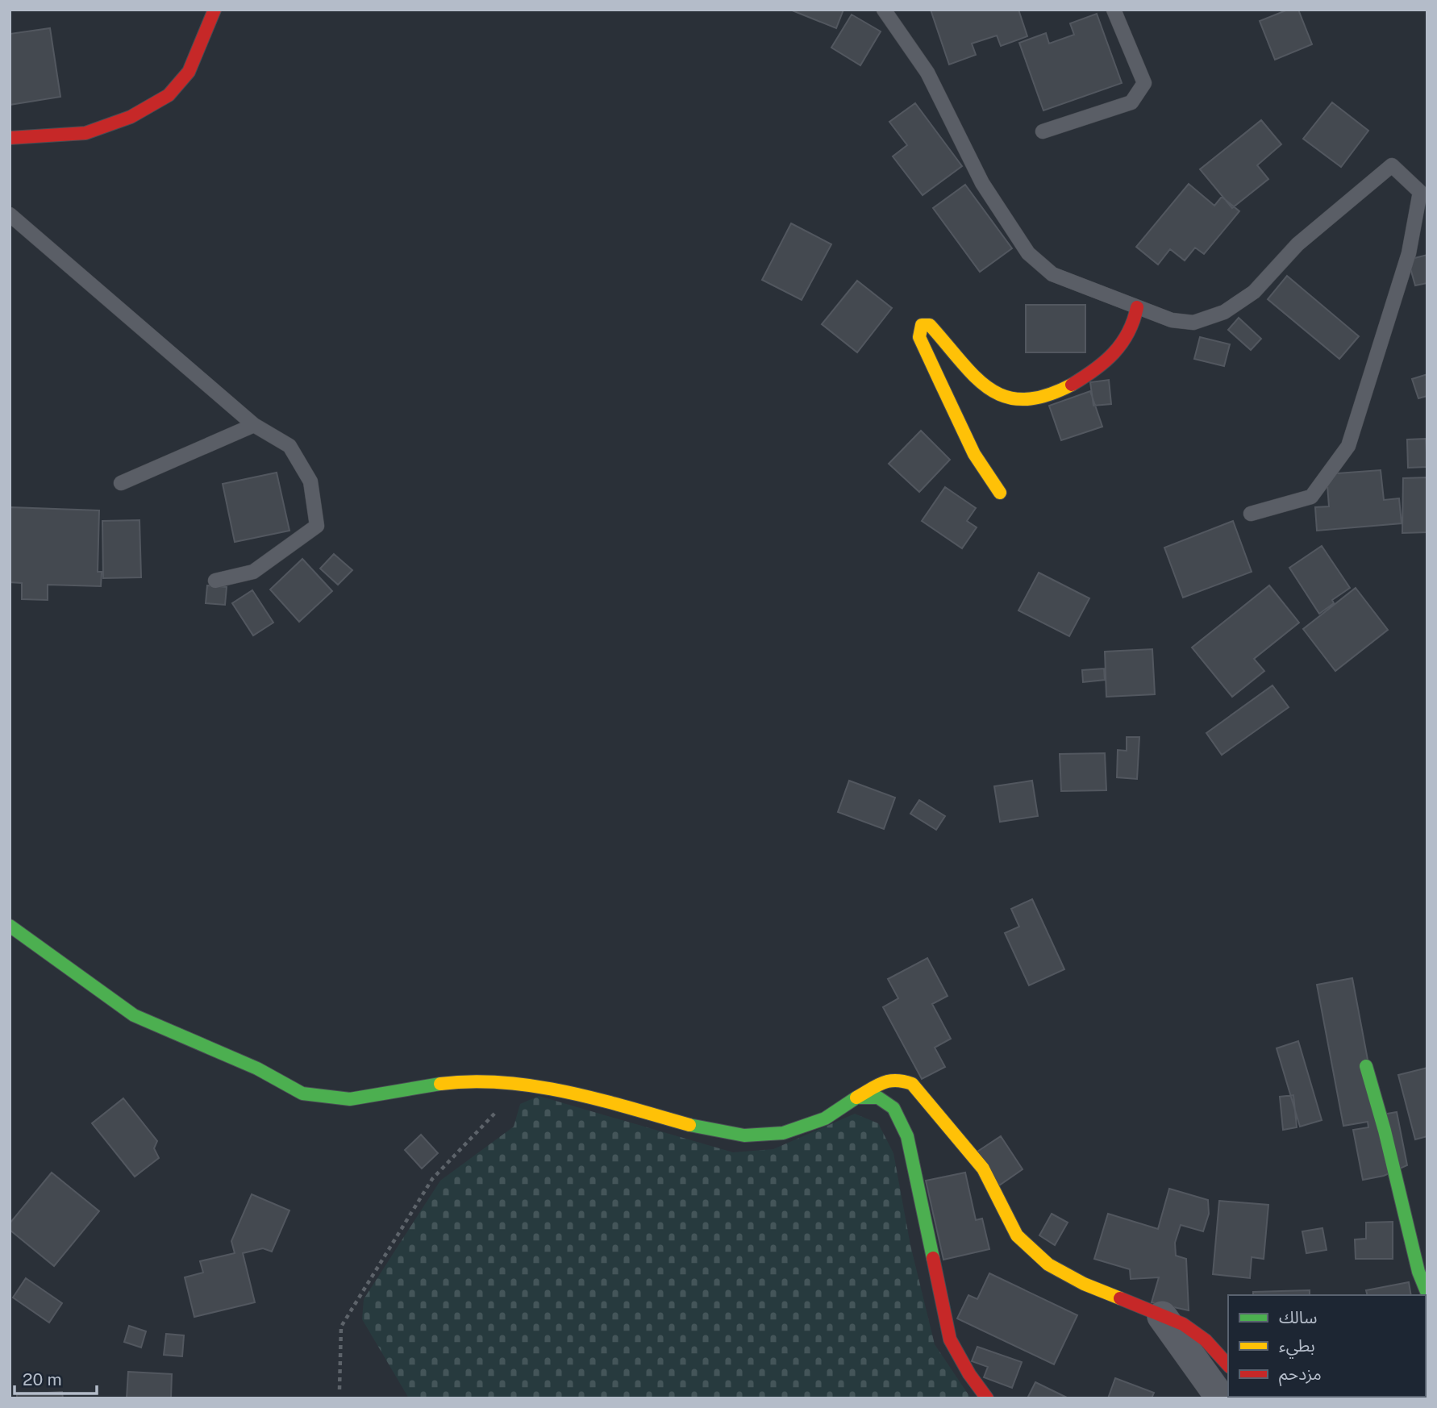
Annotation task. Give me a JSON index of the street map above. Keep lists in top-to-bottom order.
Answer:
{
  "legend": ["سالك", "بطيء", "مزدحم"],
  "scale_bar": "20 m"
}
